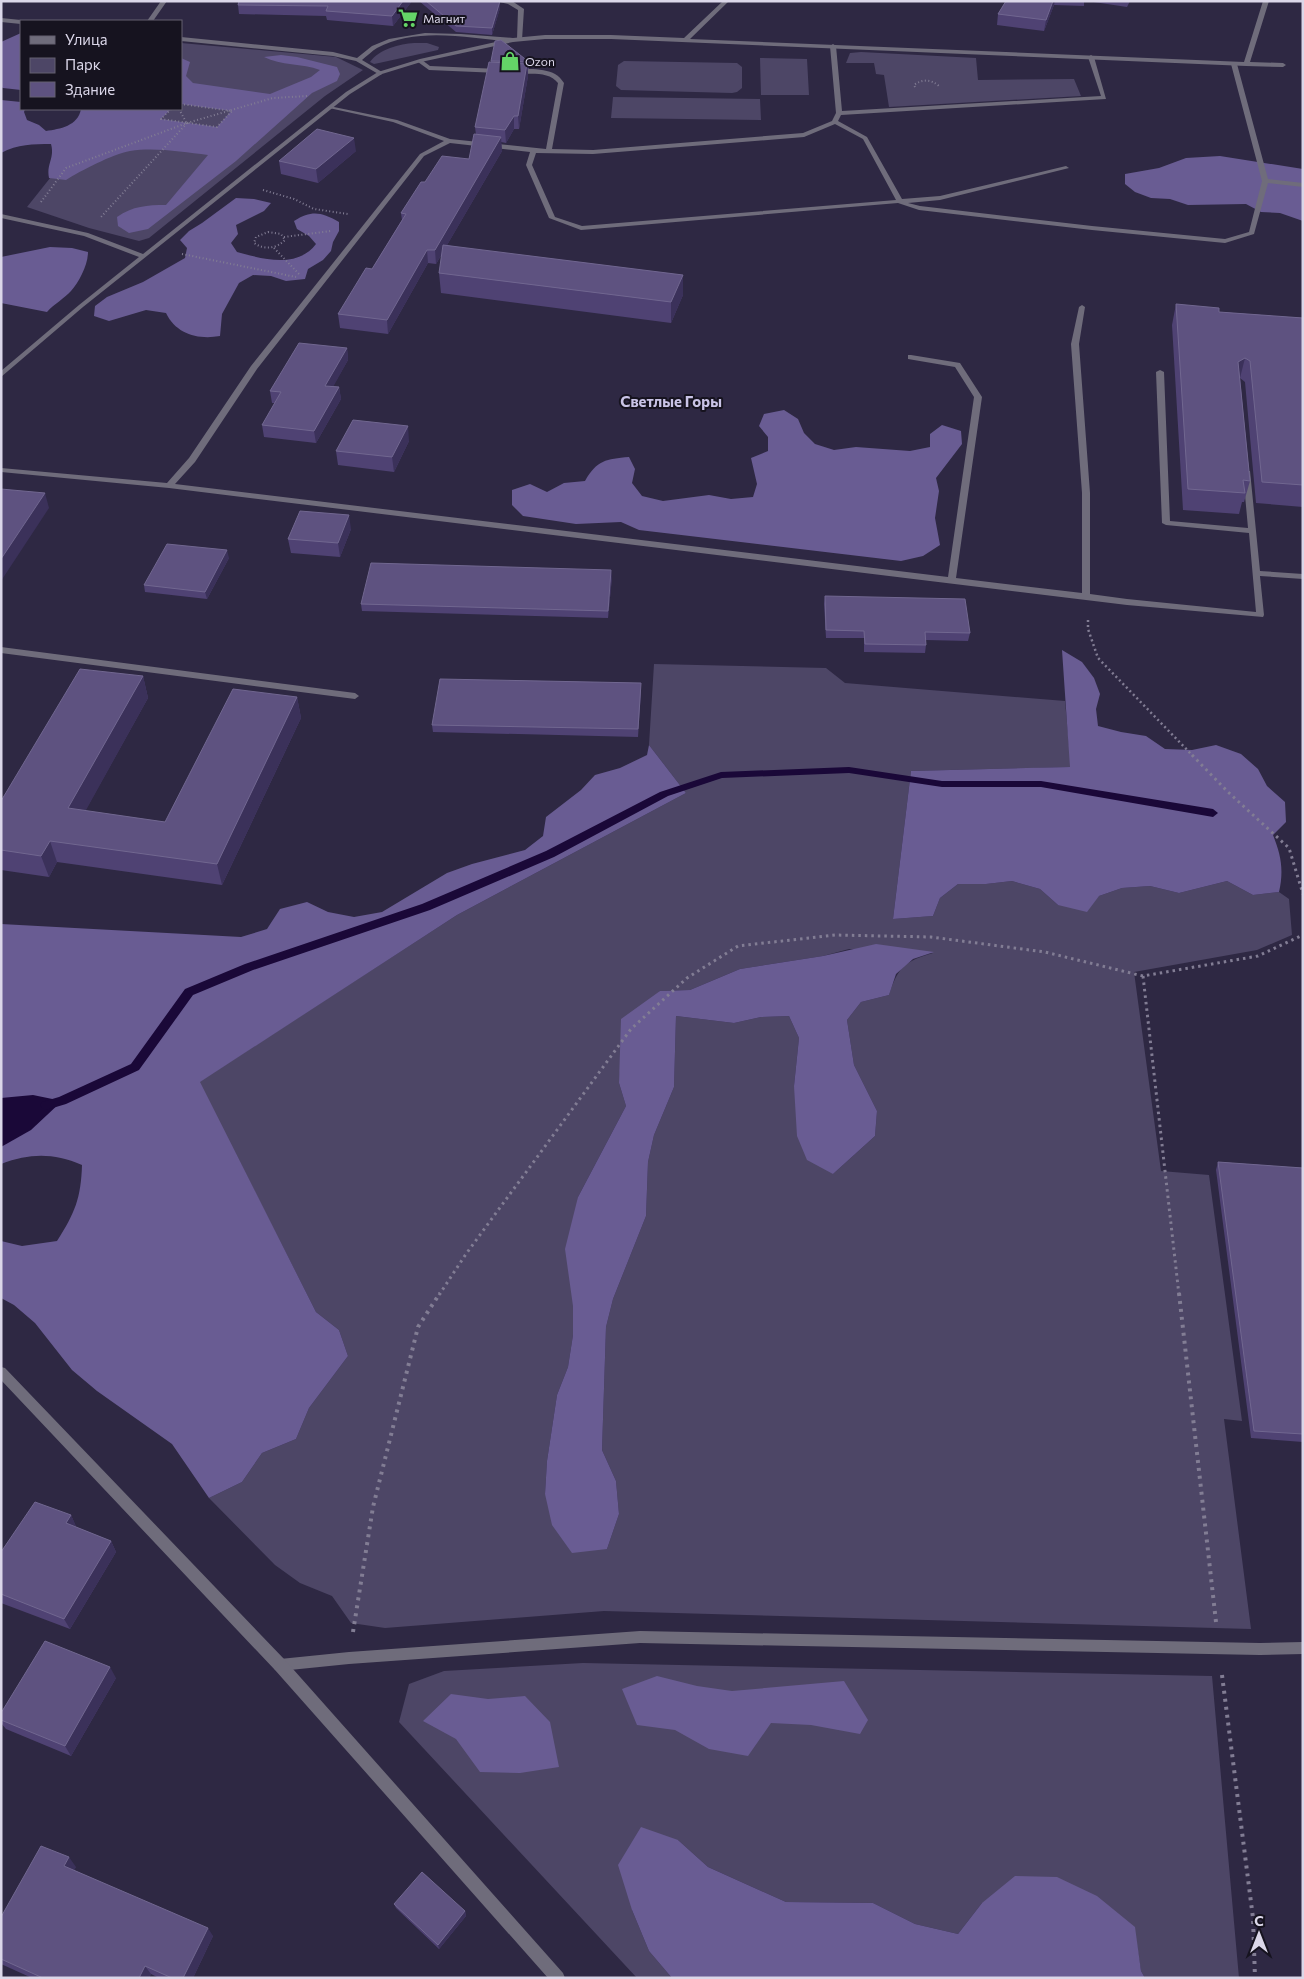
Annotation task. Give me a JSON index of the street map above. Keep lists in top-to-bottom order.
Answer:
{
  "districts": ["Светлые Горы"],
  "places": {
    "supermarket": ["Магнит"],
    "shop": ["Ozon"]
  },
  "legend": ["Улица", "Парк", "Здание"],
  "north": "top"
}
